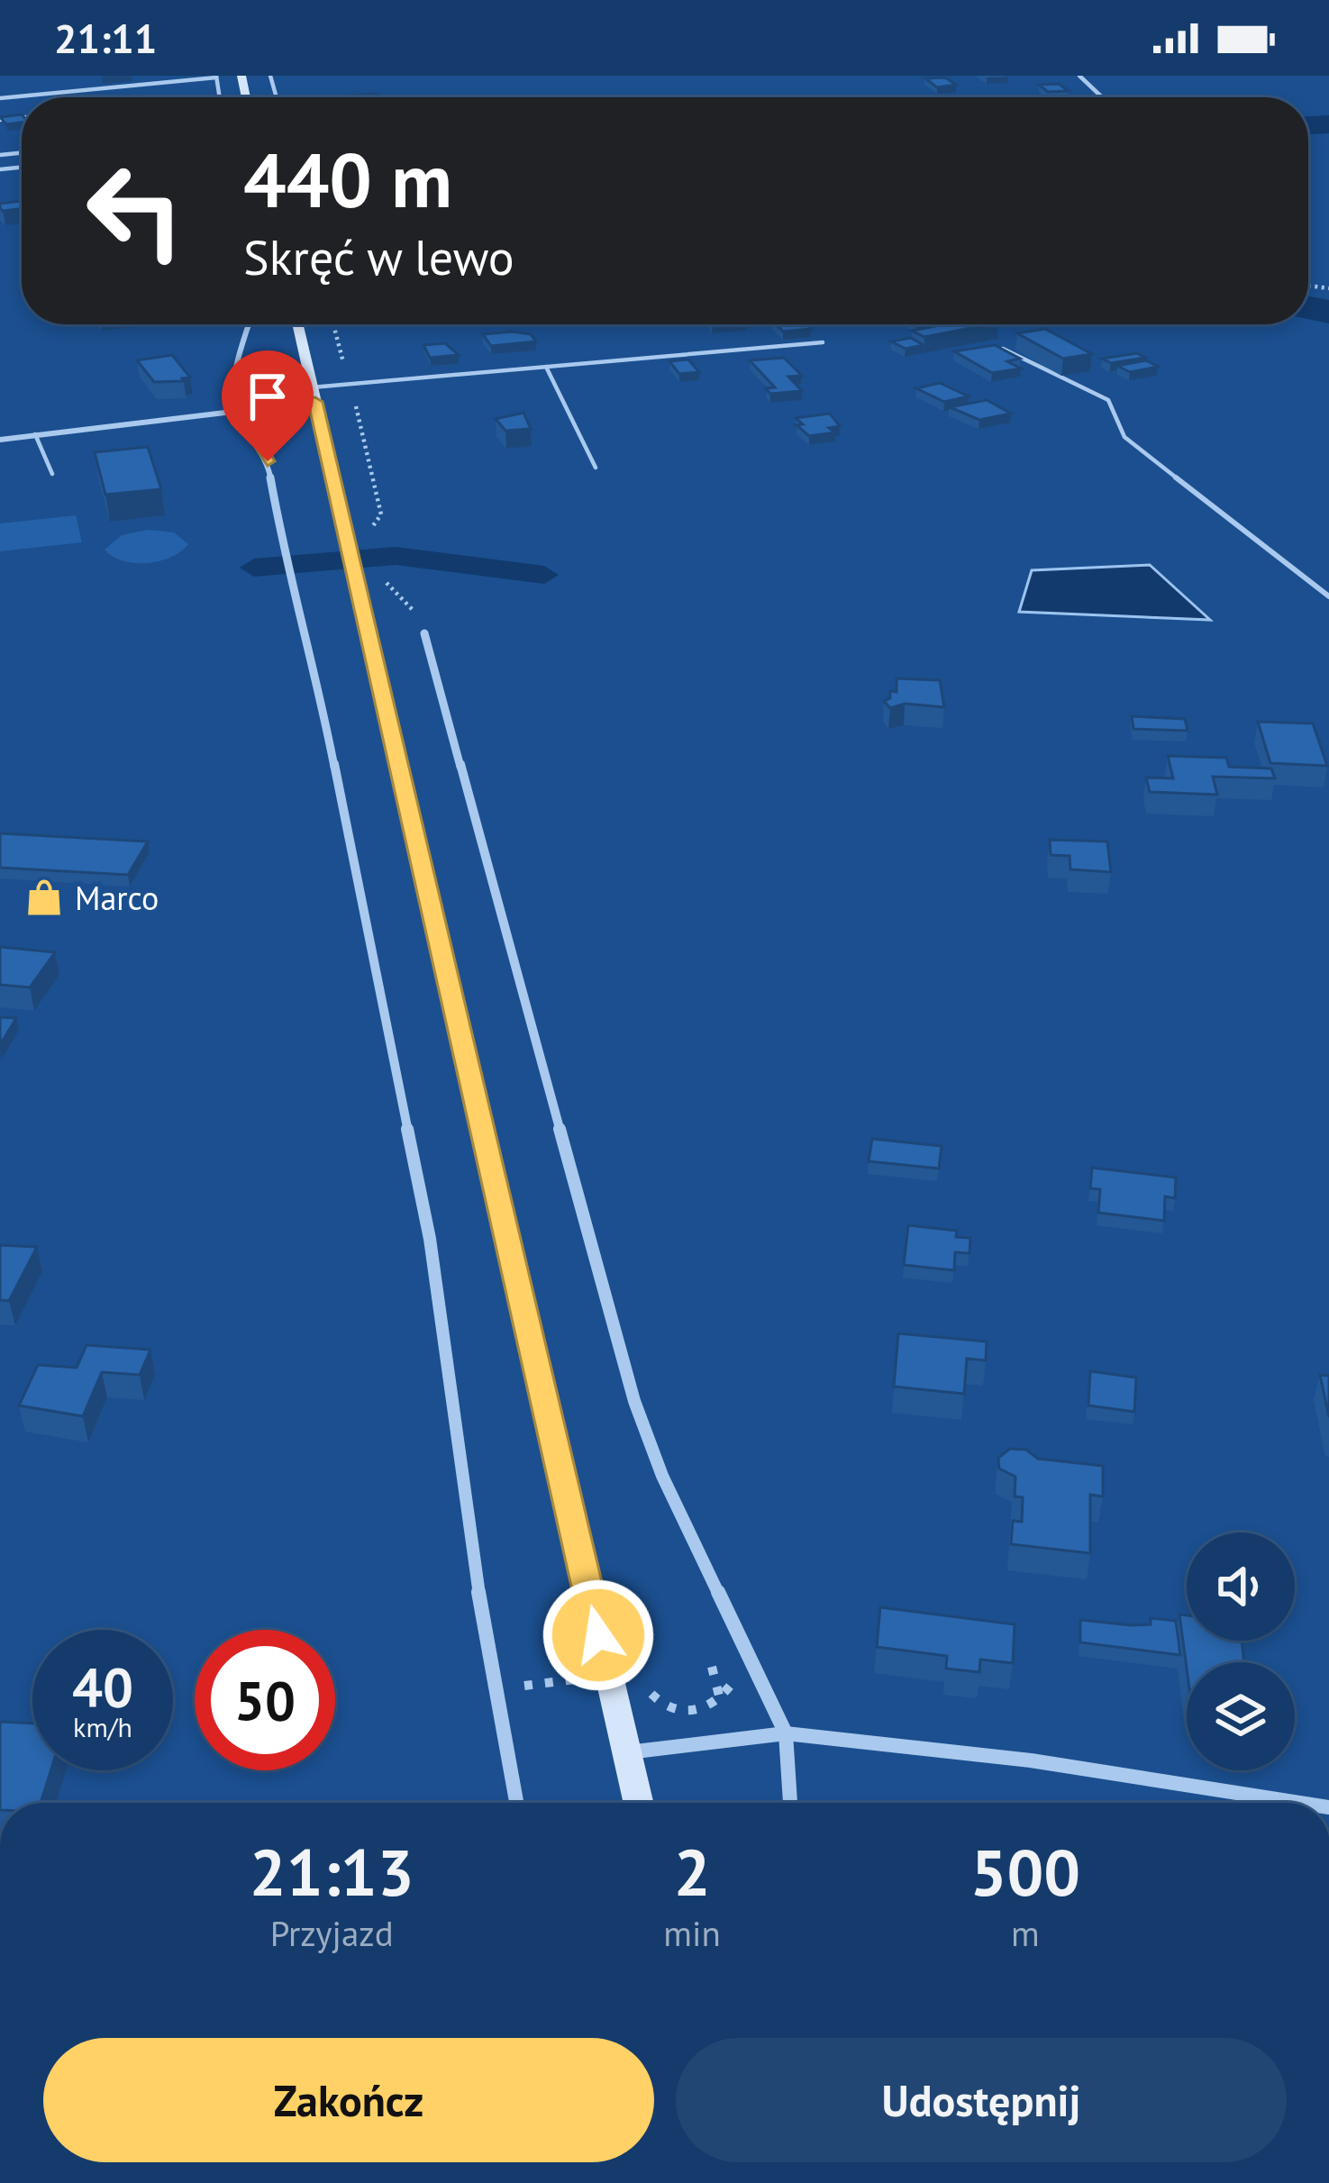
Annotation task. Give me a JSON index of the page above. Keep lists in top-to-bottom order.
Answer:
{
  "places": {
    "shop": ["Marco"]
  },
  "page": {
    "status": "21:11",
    "turn": ["440 m", "Skręć w lewo"],
    "speed": "40 km/h",
    "limit": "50",
    "eta": [
      "21:13",
      "Przyjazd",
      "2",
      "min",
      "500",
      "m"
    ],
    "buttons": ["Zakończ", "Udostępnij"]
  }
}
